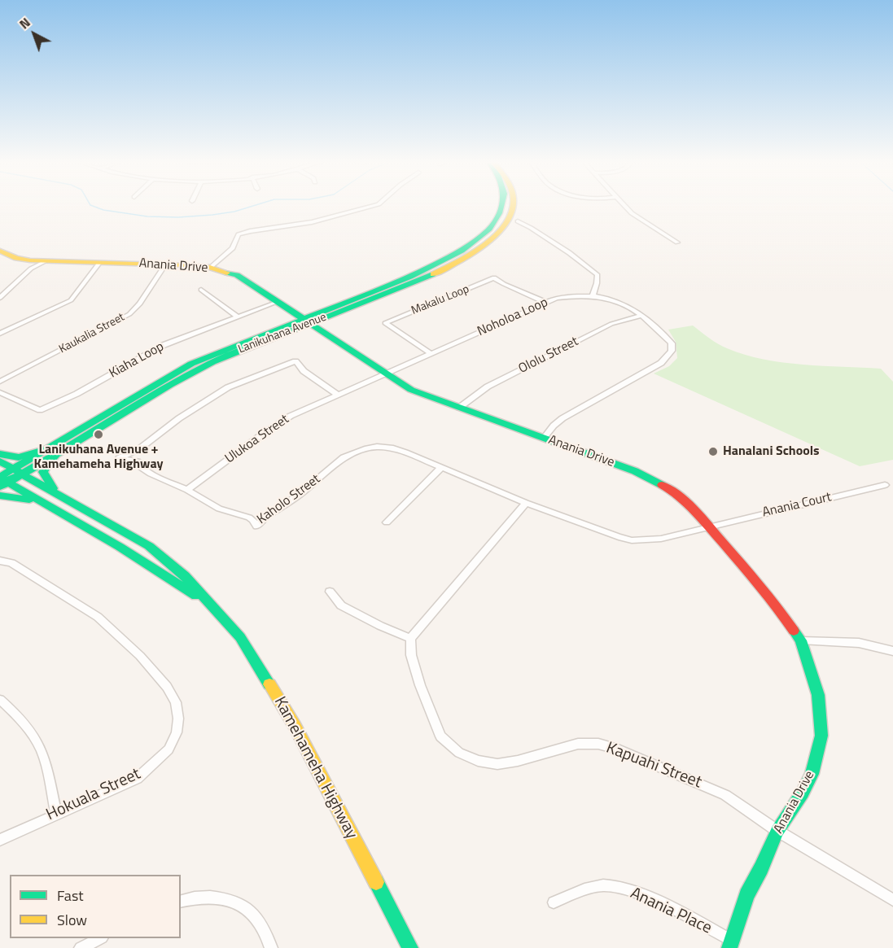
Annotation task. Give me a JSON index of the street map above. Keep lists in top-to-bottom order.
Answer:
{
  "streets": {
    "main road": ["Anania Drive", "Lanikuhana Avenue", "Kamehameha Highway"],
    "street": [
      "Makalu Loop",
      "Noholoa Loop",
      "Kaukalia Street",
      "Ololu Street",
      "Kiaha Loop",
      "Ulukoa Street",
      "Kaholo Street",
      "Anania Court",
      "Kapuahi Street",
      "Hokuala Street",
      "Anania Place"
    ]
  },
  "crossings": [
    ["Anania Drive", "Noholoa Loop"],
    ["Anania Drive", "Kaukalia Street"],
    ["Anania Drive", "Lanikuhana Avenue"],
    ["Anania Drive", "Ololu Street"],
    ["Anania Drive", "Kiaha Loop"],
    ["Anania Drive", "Ulukoa Street"],
    ["Anania Drive", "Kaholo Street"],
    ["Anania Drive", "Anania Court"],
    ["Anania Drive", "Kapuahi Street"],
    ["Anania Drive", "Anania Place"],
    ["Makalu Loop", "Noholoa Loop"],
    ["Noholoa Loop", "Ololu Street"],
    ["Noholoa Loop", "Ulukoa Street"],
    ["Lanikuhana Avenue", "Kamehameha Highway"],
    ["Ulukoa Street", "Kaholo Street"],
    ["Kaholo Street", "Anania Court"]
  ],
  "places": ["Lanikuhana Avenue + Kamehameha Highway", "Hanalani Schools"],
  "legend": ["Fast", "Slow"],
  "north": "top left"
}
